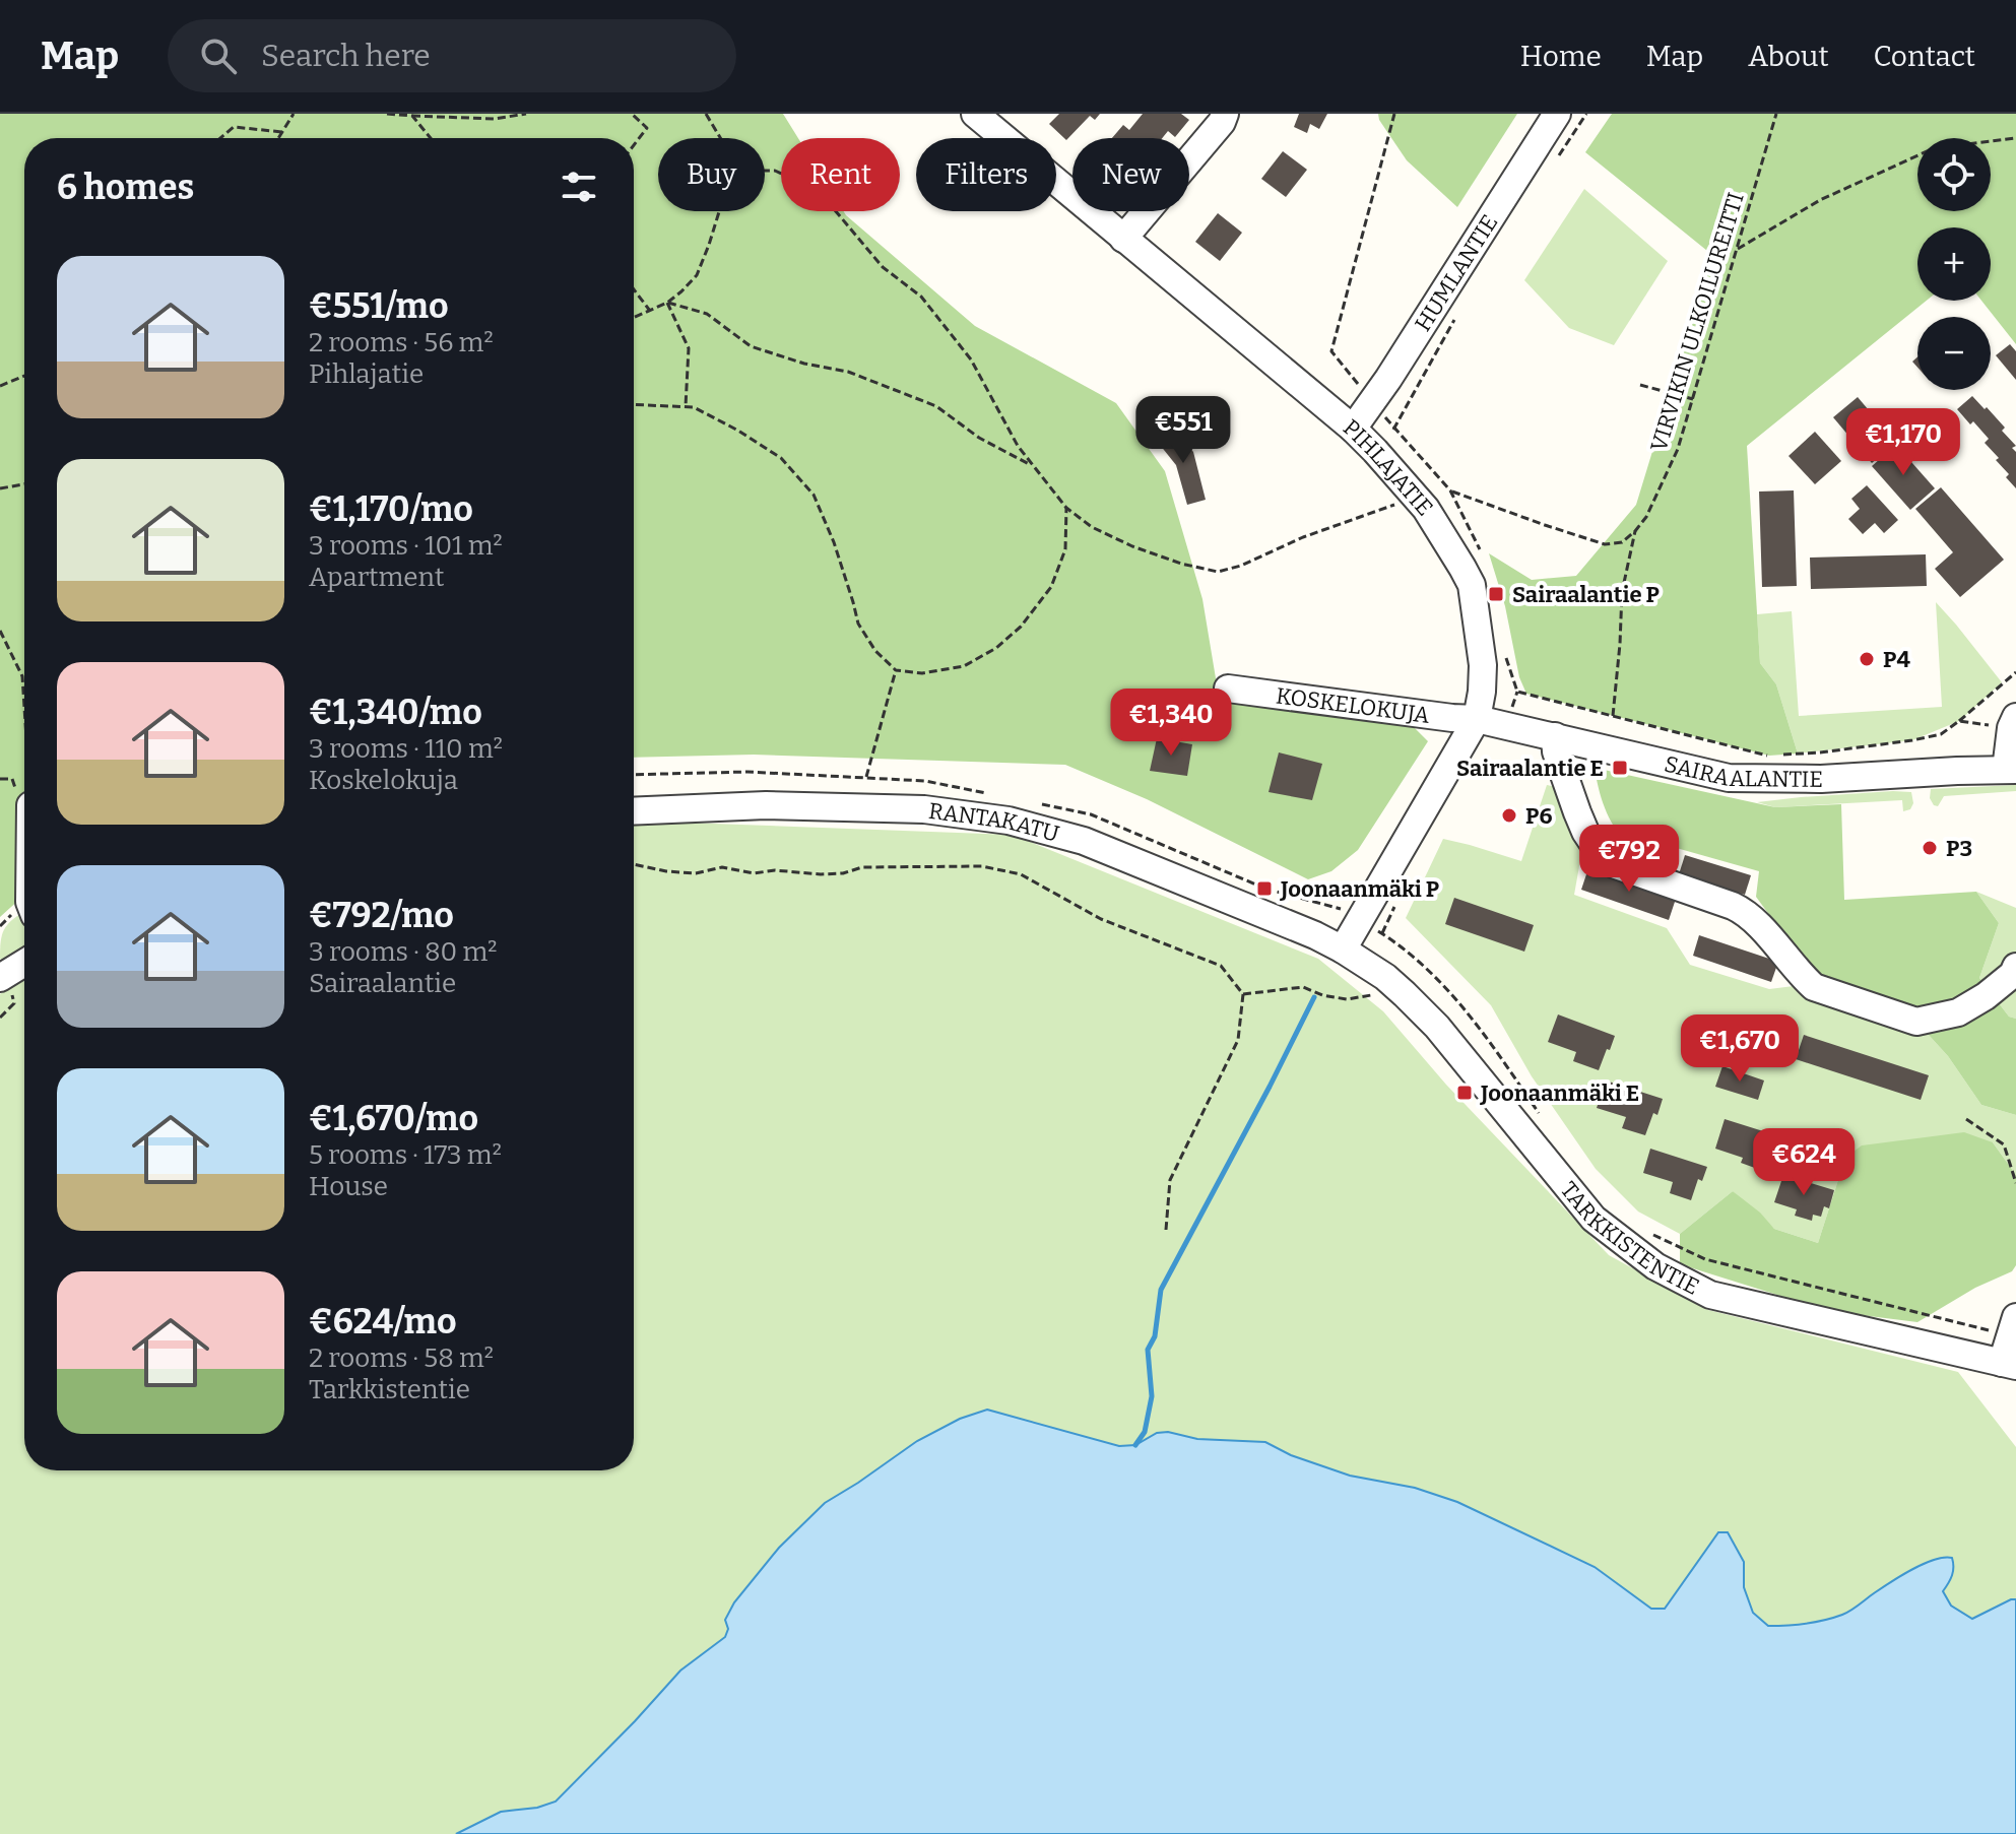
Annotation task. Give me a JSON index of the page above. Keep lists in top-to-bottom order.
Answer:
{
  "streets": {
    "street": [
      "HUMLANTIE",
      "PIHLAJATIE",
      "KOSKELOKUJA",
      "SAIRAALANTIE",
      "RANTAKATU",
      "TARKKISTENTIE"
    ],
    "path": ["VIRVIKIN ULKOILUREITTI"]
  },
  "crossings": [
    ["HUMLANTIE", "PIHLAJATIE"],
    ["PIHLAJATIE", "KOSKELOKUJA"],
    ["PIHLAJATIE", "SAIRAALANTIE"],
    ["PIHLAJATIE", "RANTAKATU"],
    ["PIHLAJATIE", "TARKKISTENTIE"],
    ["KOSKELOKUJA", "SAIRAALANTIE"],
    ["RANTAKATU", "TARKKISTENTIE"]
  ],
  "places": {
    "transit": [
      "Sairaalantie P",
      "Sairaalantie E",
      "Joonaanmäki P",
      "Joonaanmäki E"
    ],
    "other": ["P4", "P6", "P3"]
  },
  "page": {
    "header": "Map",
    "search": "Search here",
    "nav": [
      "Home",
      "Map",
      "About",
      "Contact"
    ],
    "map_buttons": ["+", "−"],
    "chip": [
      "Buy",
      "Rent",
      "Filters",
      "New"
    ],
    "heading": "6 homes",
    "list": [
      {
        "name": "€551/mo",
        "note": "2 rooms · 56 m² · Pihlajatie"
      },
      {
        "name": "€1,170/mo",
        "note": "3 rooms · 101 m² · Apartment"
      },
      {
        "name": "€1,340/mo",
        "note": "3 rooms · 110 m² · Koskelokuja"
      },
      {
        "name": "€792/mo",
        "note": "3 rooms · 80 m² · Sairaalantie"
      },
      {
        "name": "€1,670/mo",
        "note": "5 rooms · 173 m² · House"
      },
      {
        "name": "€624/mo",
        "note": "2 rooms · 58 m² · Tarkkistentie"
      }
    ],
    "price": [
      "€551",
      "€1,170",
      "€1,340",
      "€792",
      "€1,670",
      "€624"
    ]
  }
}
